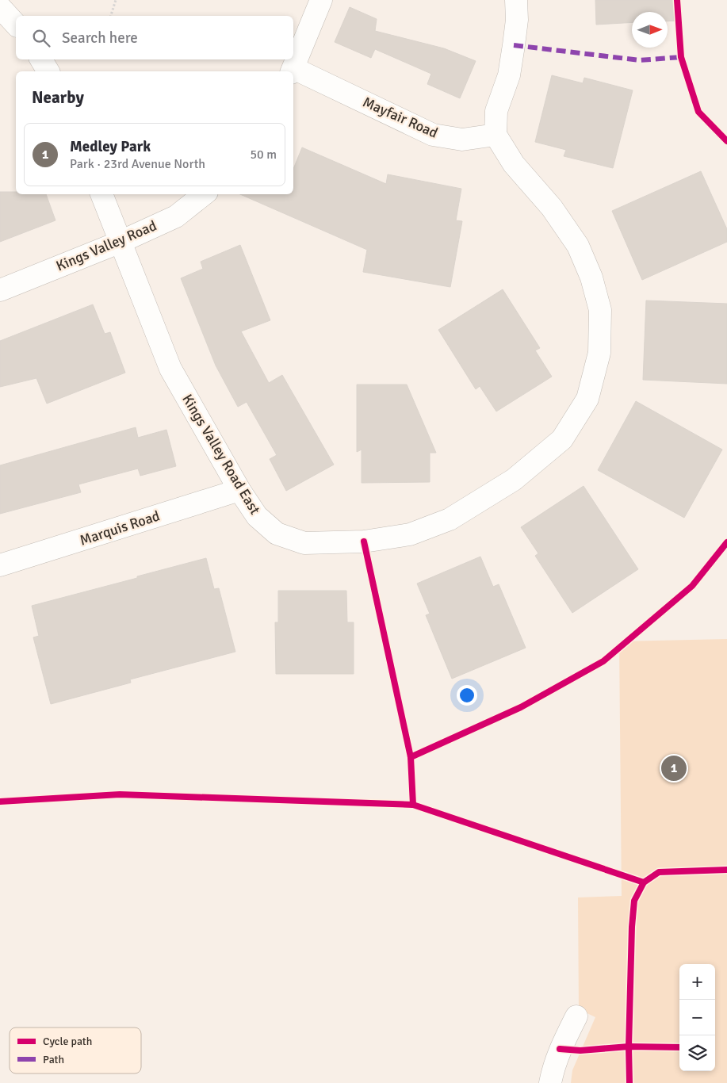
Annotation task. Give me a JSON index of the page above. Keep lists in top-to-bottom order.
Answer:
{
  "streets": {
    "street": [
      "Mayfair Road",
      "Kings Valley Road",
      "Kings Valley Road East",
      "Marquis Road"
    ]
  },
  "crossings": [
    ["Mayfair Road", "Kings Valley Road East"],
    ["Kings Valley Road", "Kings Valley Road East"],
    ["Kings Valley Road East", "Marquis Road"]
  ],
  "legend": ["Cycle path", "Path"],
  "north": "right",
  "page": {
    "search": "Search here",
    "heading": "Nearby",
    "list": [
      {
        "mark": "1",
        "name": "Medley Park",
        "note": "Park · 23rd Avenue North",
        "value": "50 m"
      }
    ],
    "pins": "1",
    "map_buttons": ["+", "−"]
  }
}
